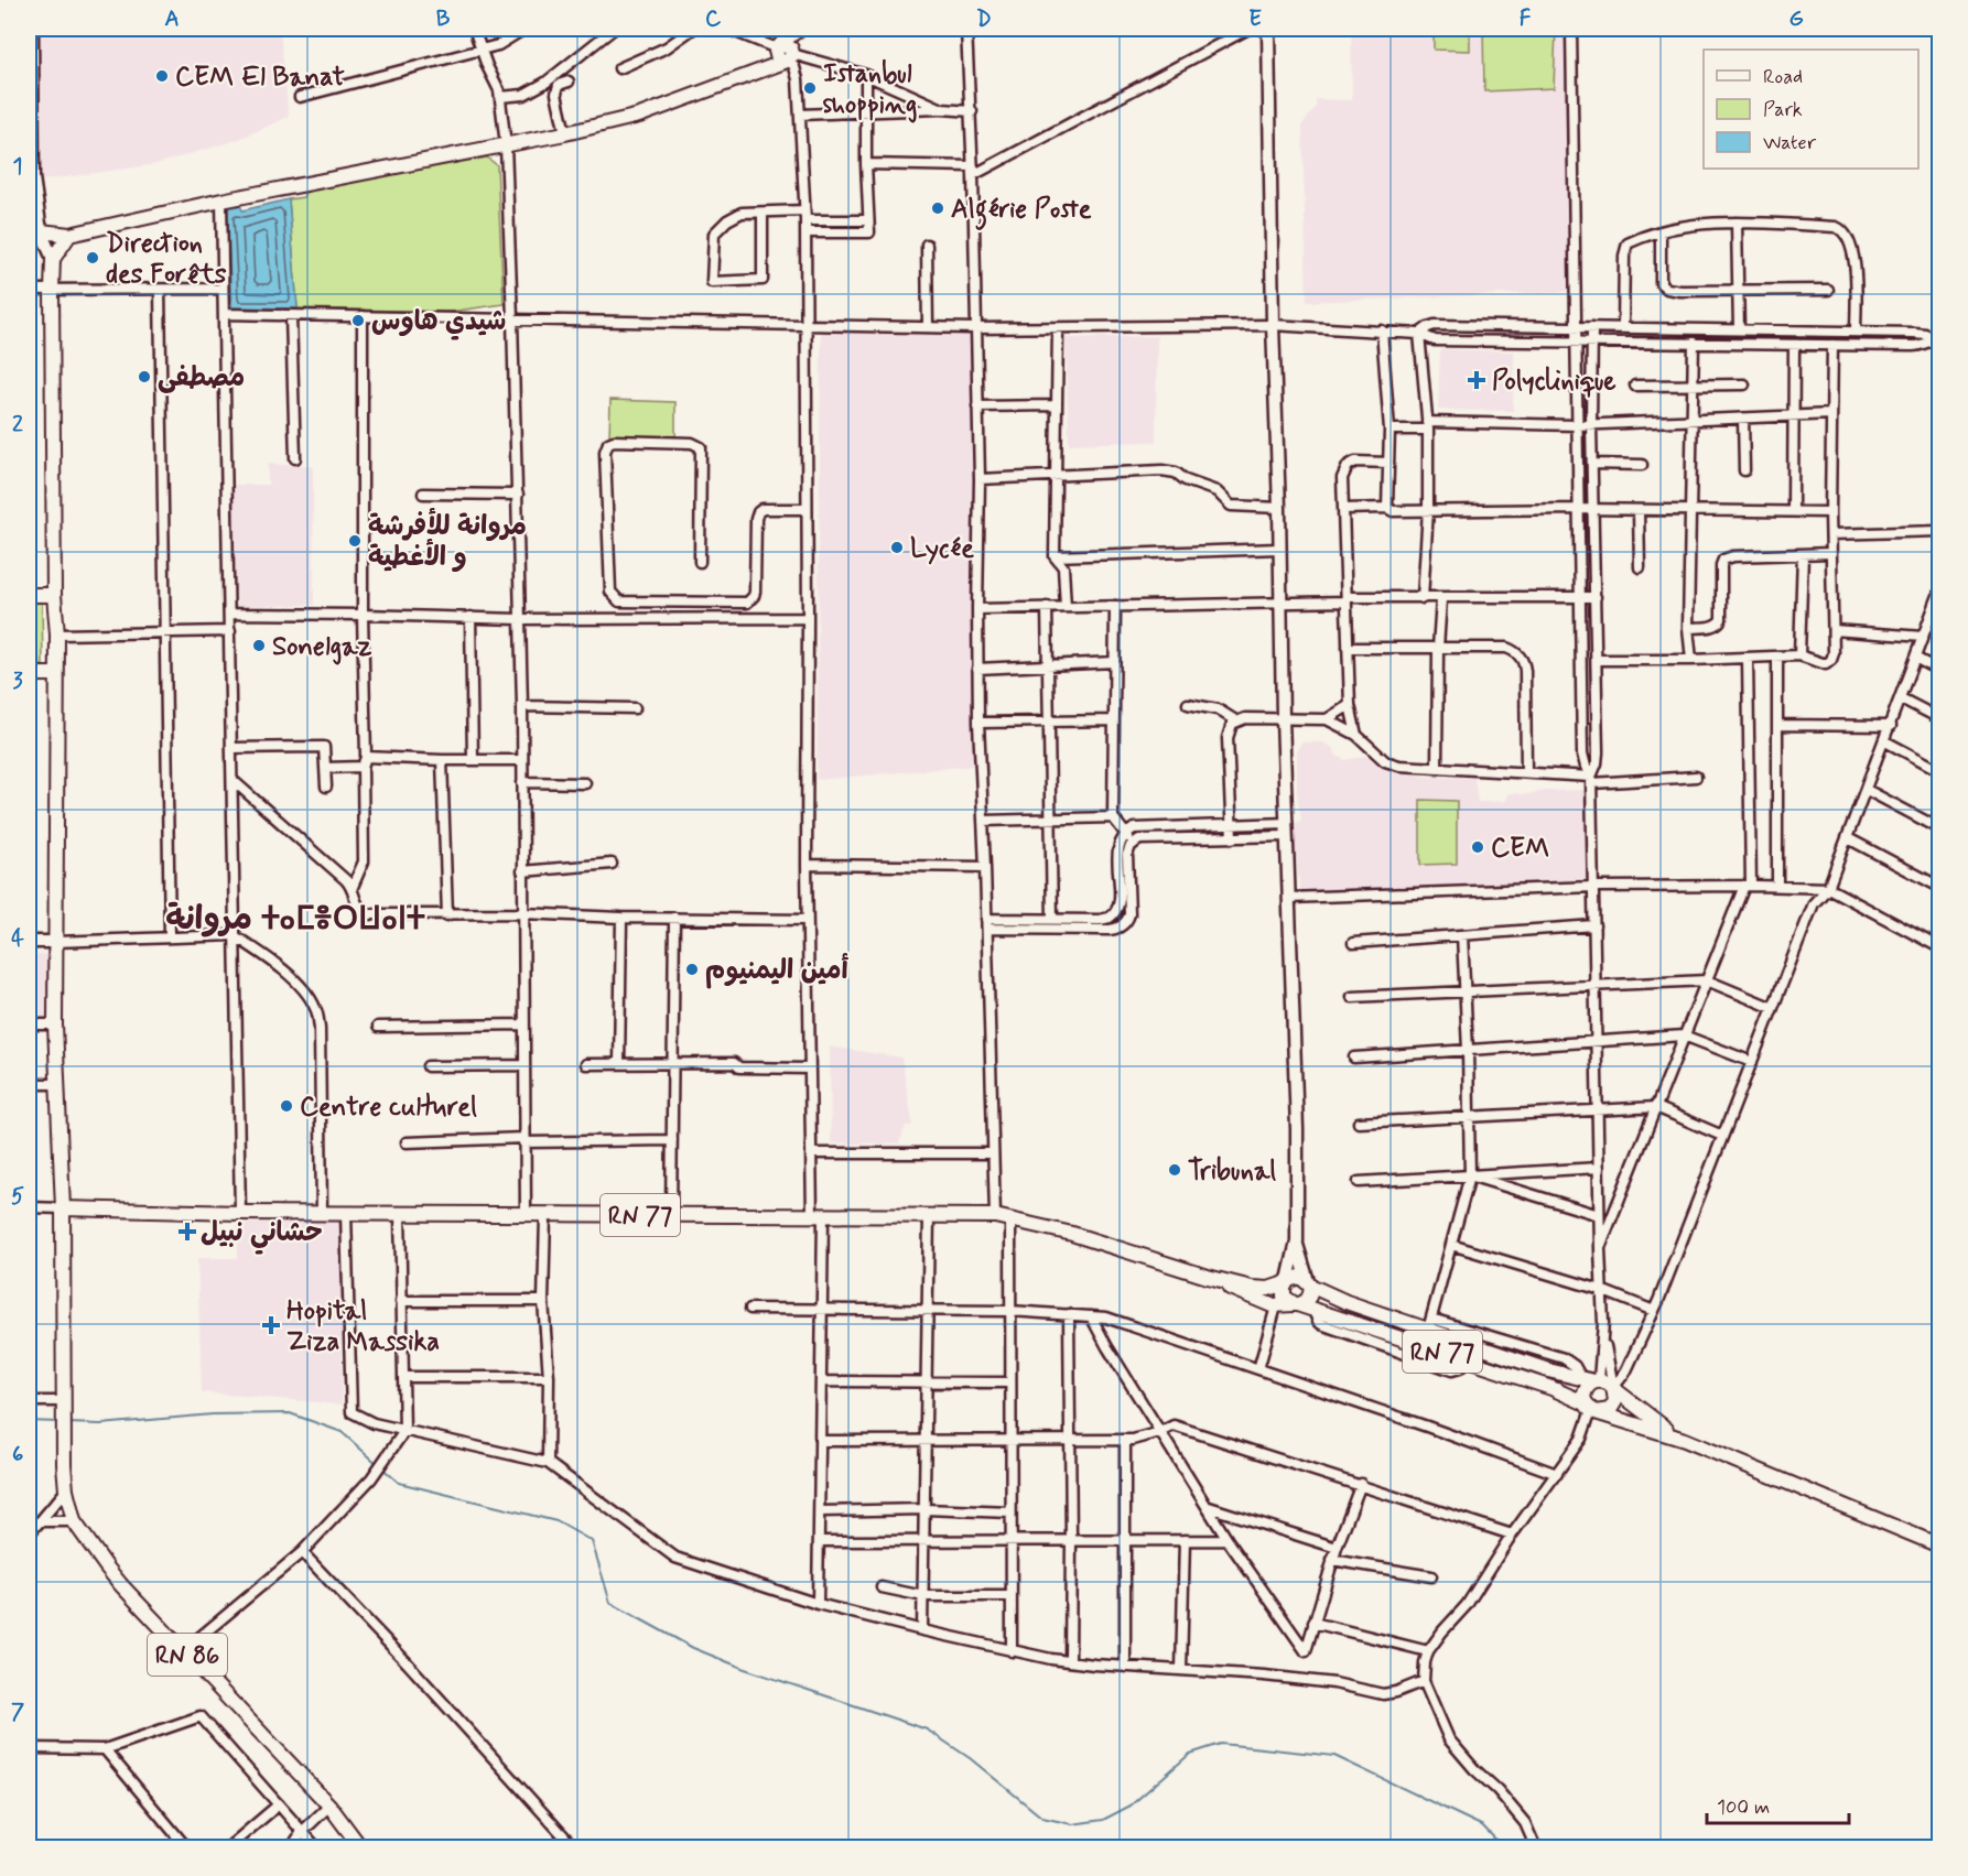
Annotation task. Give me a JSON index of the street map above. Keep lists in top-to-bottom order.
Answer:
{
  "streets": {
    "main road": ["RN 77", "RN 86"]
  },
  "crossings": [
    ["RN 77", "RN 86"]
  ],
  "districts": ["مروانة ⵜⴰⵎⴻⵔⵡⴰⵏⵜ"],
  "places": {
    "other": [
      "CEM El Banat",
      "Istanbul shopping",
      "Algérie Poste",
      "Direction des Forêts",
      "شيدي هاوس",
      "مصطفى",
      "مروانة للأفرشة و الأغطية",
      "Lycée",
      "Sonelgaz",
      "CEM",
      "أمين اليمنيوم",
      "Centre culturel",
      "Tribunal"
    ],
    "health": ["Polyclinique", "حشاني نبيل", "Hopital Ziza Massika"]
  },
  "legend": ["Road", "Park", "Water"],
  "scale_bar": "100 m",
  "grid": {
    "columns": [
      "A",
      "B",
      "C",
      "D",
      "E",
      "F",
      "G"
    ],
    "rows": [
      "1",
      "2",
      "3",
      "4",
      "5",
      "6",
      "7"
    ]
  }
}
